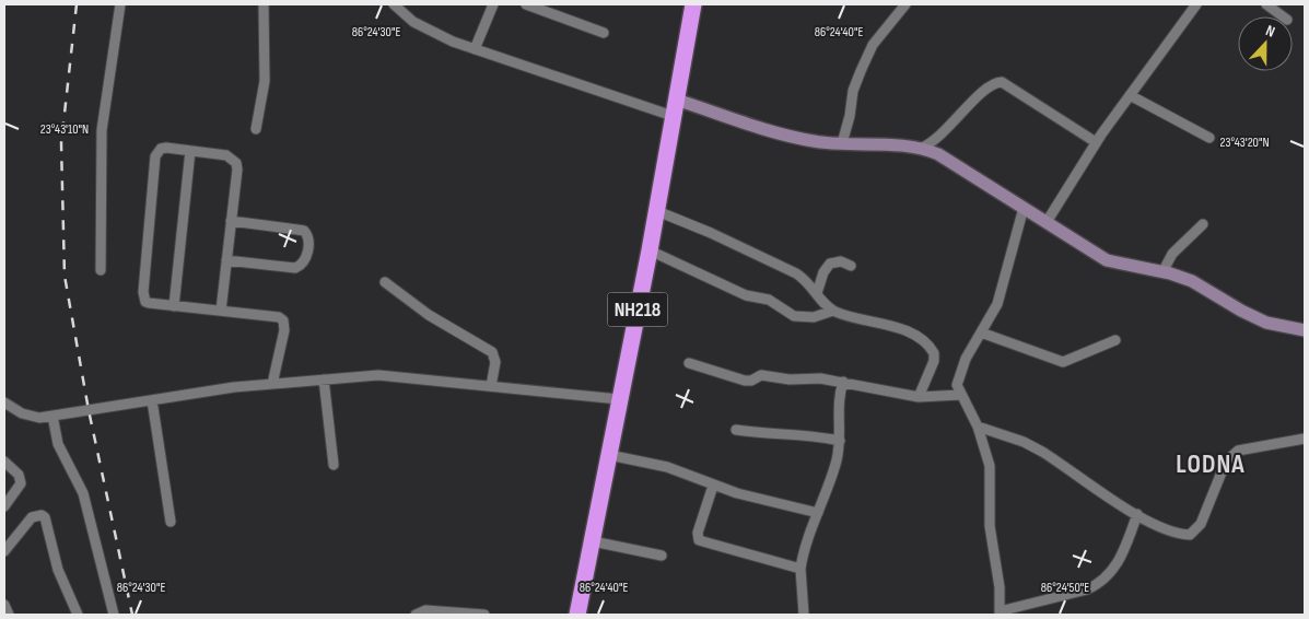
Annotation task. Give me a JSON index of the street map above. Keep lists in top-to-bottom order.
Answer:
{
  "streets": {
    "highway": ["NH218"]
  },
  "districts": ["LODNA"],
  "north": "top",
  "coordinates": [
    "86°24'30\"E",
    "86°24'40\"E",
    "23°43'10\"N",
    "23°43'20\"N",
    "86°24'50\"E"
  ]
}
